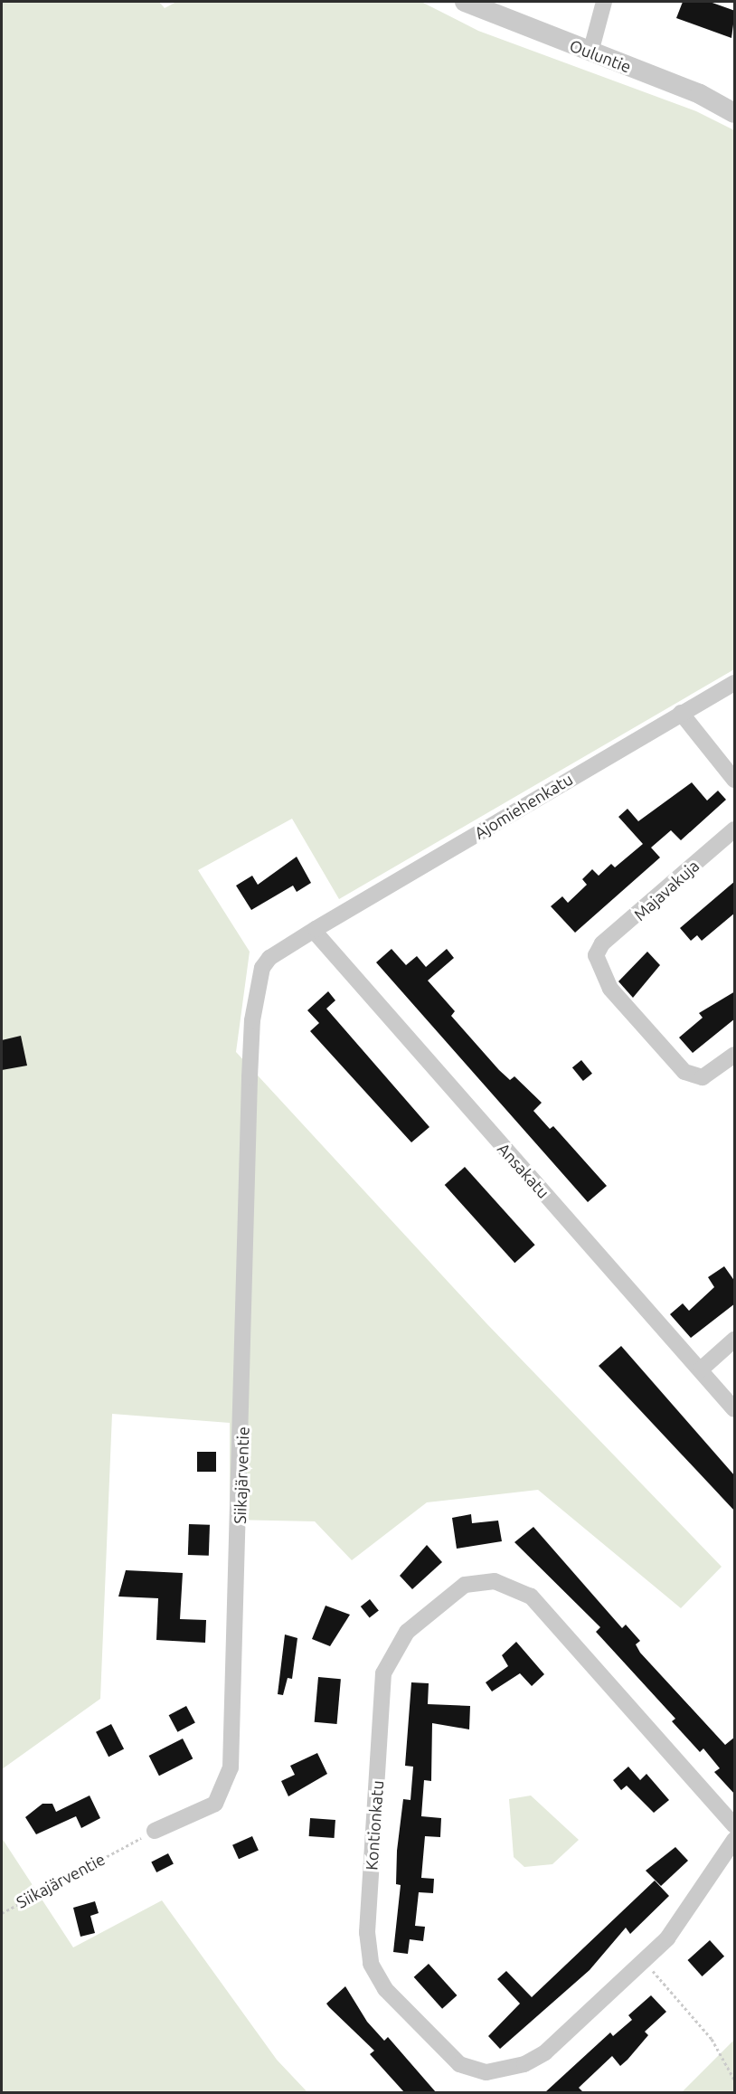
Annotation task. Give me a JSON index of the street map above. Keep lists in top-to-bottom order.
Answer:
{
  "streets": {
    "street": [
      "Ouluntie",
      "Ajomiehenkatu",
      "Majavakuja",
      "Ansakatu",
      "Siikajärventie",
      "Kontionkatu"
    ]
  },
  "crossings": [
    ["Ajomiehenkatu", "Ansakatu"],
    ["Ajomiehenkatu", "Siikajärventie"],
    ["Ansakatu", "Siikajärventie"]
  ]
}
